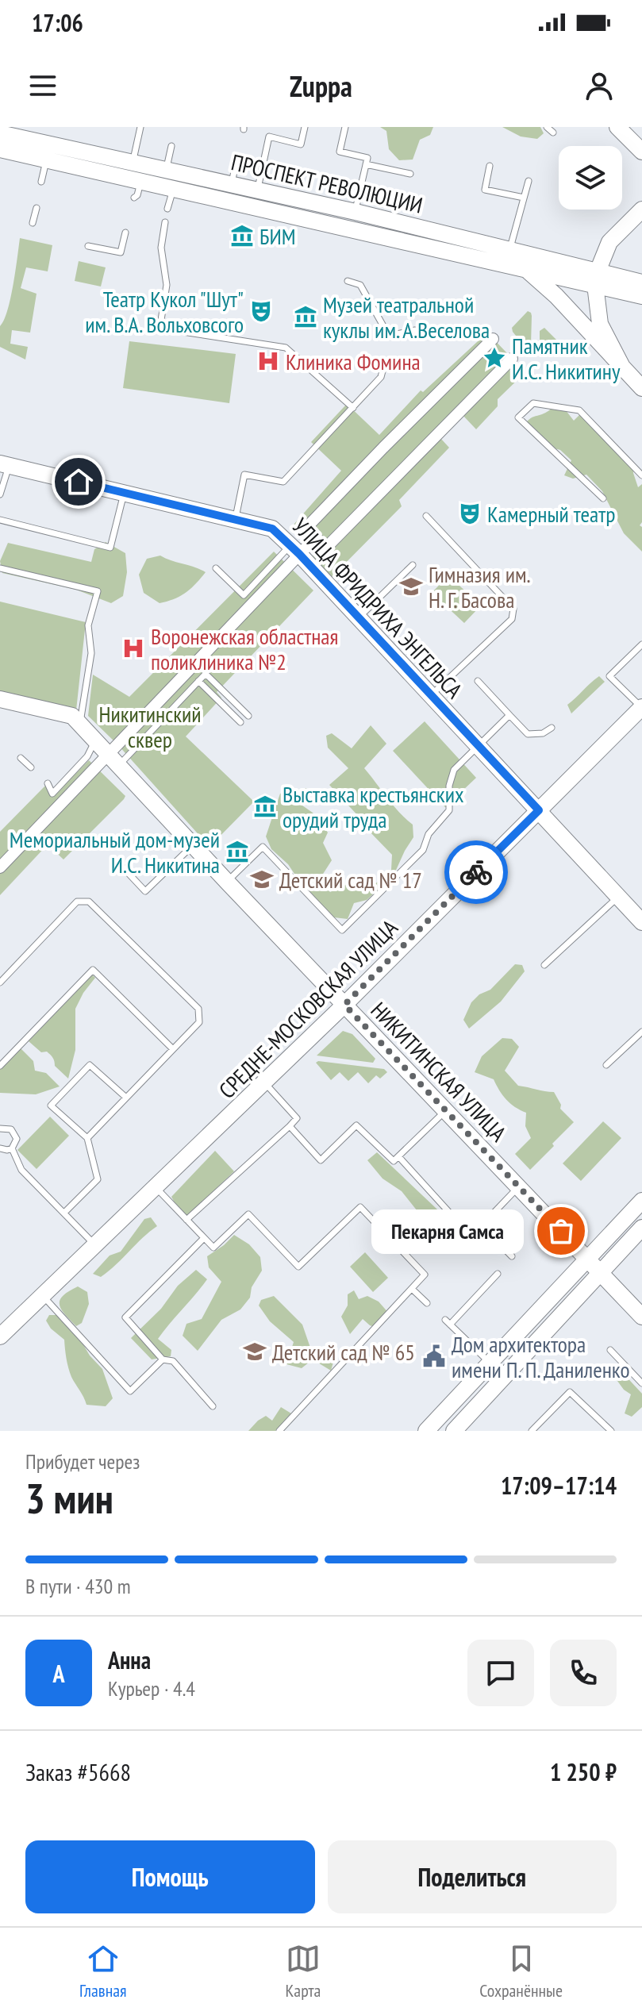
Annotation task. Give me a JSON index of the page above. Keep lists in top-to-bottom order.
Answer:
{
  "streets": {
    "street": [
      "ПРОСПЕКТ РЕВОЛЮЦИИ",
      "УЛИЦА ФРИДРИХА ЭНГЕЛЬСА",
      "СРЕДНЕ-МОСКОВСКАЯ УЛИЦА",
      "НИКИТИНСКАЯ УЛИЦА"
    ]
  },
  "crossings": [
    ["УЛИЦА ФРИДРИХА ЭНГЕЛЬСА", "СРЕДНЕ-МОСКОВСКАЯ УЛИЦА"],
    ["СРЕДНЕ-МОСКОВСКАЯ УЛИЦА", "НИКИТИНСКАЯ УЛИЦА"]
  ],
  "parks": ["Никитинский сквер"],
  "places": {
    "museum": [
      "БИМ",
      "Музей театральной куклы им. А.Веселова",
      "Выставка крестьянских орудий труда",
      "Мемориальный дом-музей И.С. Никитина"
    ],
    "theatre": ["Театр Кукол \"Шут\" им. В.А. Вольховсого", "Камерный театр"],
    "place": ["Памятник И.С. Никитину"],
    "hospital": ["Клиника Фомина", "Воронежская областная поликлиника №2"],
    "school or university": ["Гимназия им. Н. Г. Басова", "Детский сад № 17", "Детский сад № 65"],
    "other": ["Пекарня Самса"],
    "public building": ["Дом архитектора имени П. П. Даниленко"]
  },
  "page": {
    "status": "17:06",
    "header": "Zuppa",
    "bubble": "Пекарня Самса",
    "heading": ["3 мин", "Прибудет через", "17:09–17:14"],
    "panel": [
      "Анна",
      "Курьер · 4.4",
      "Заказ #5668",
      "1 250 ₽"
    ],
    "bar": "В пути · 430 m",
    "round": "А",
    "buttons": ["Помощь", "Поделиться"],
    "tabs": ["Главная", "Карта", "Сохранённые"]
  }
}
